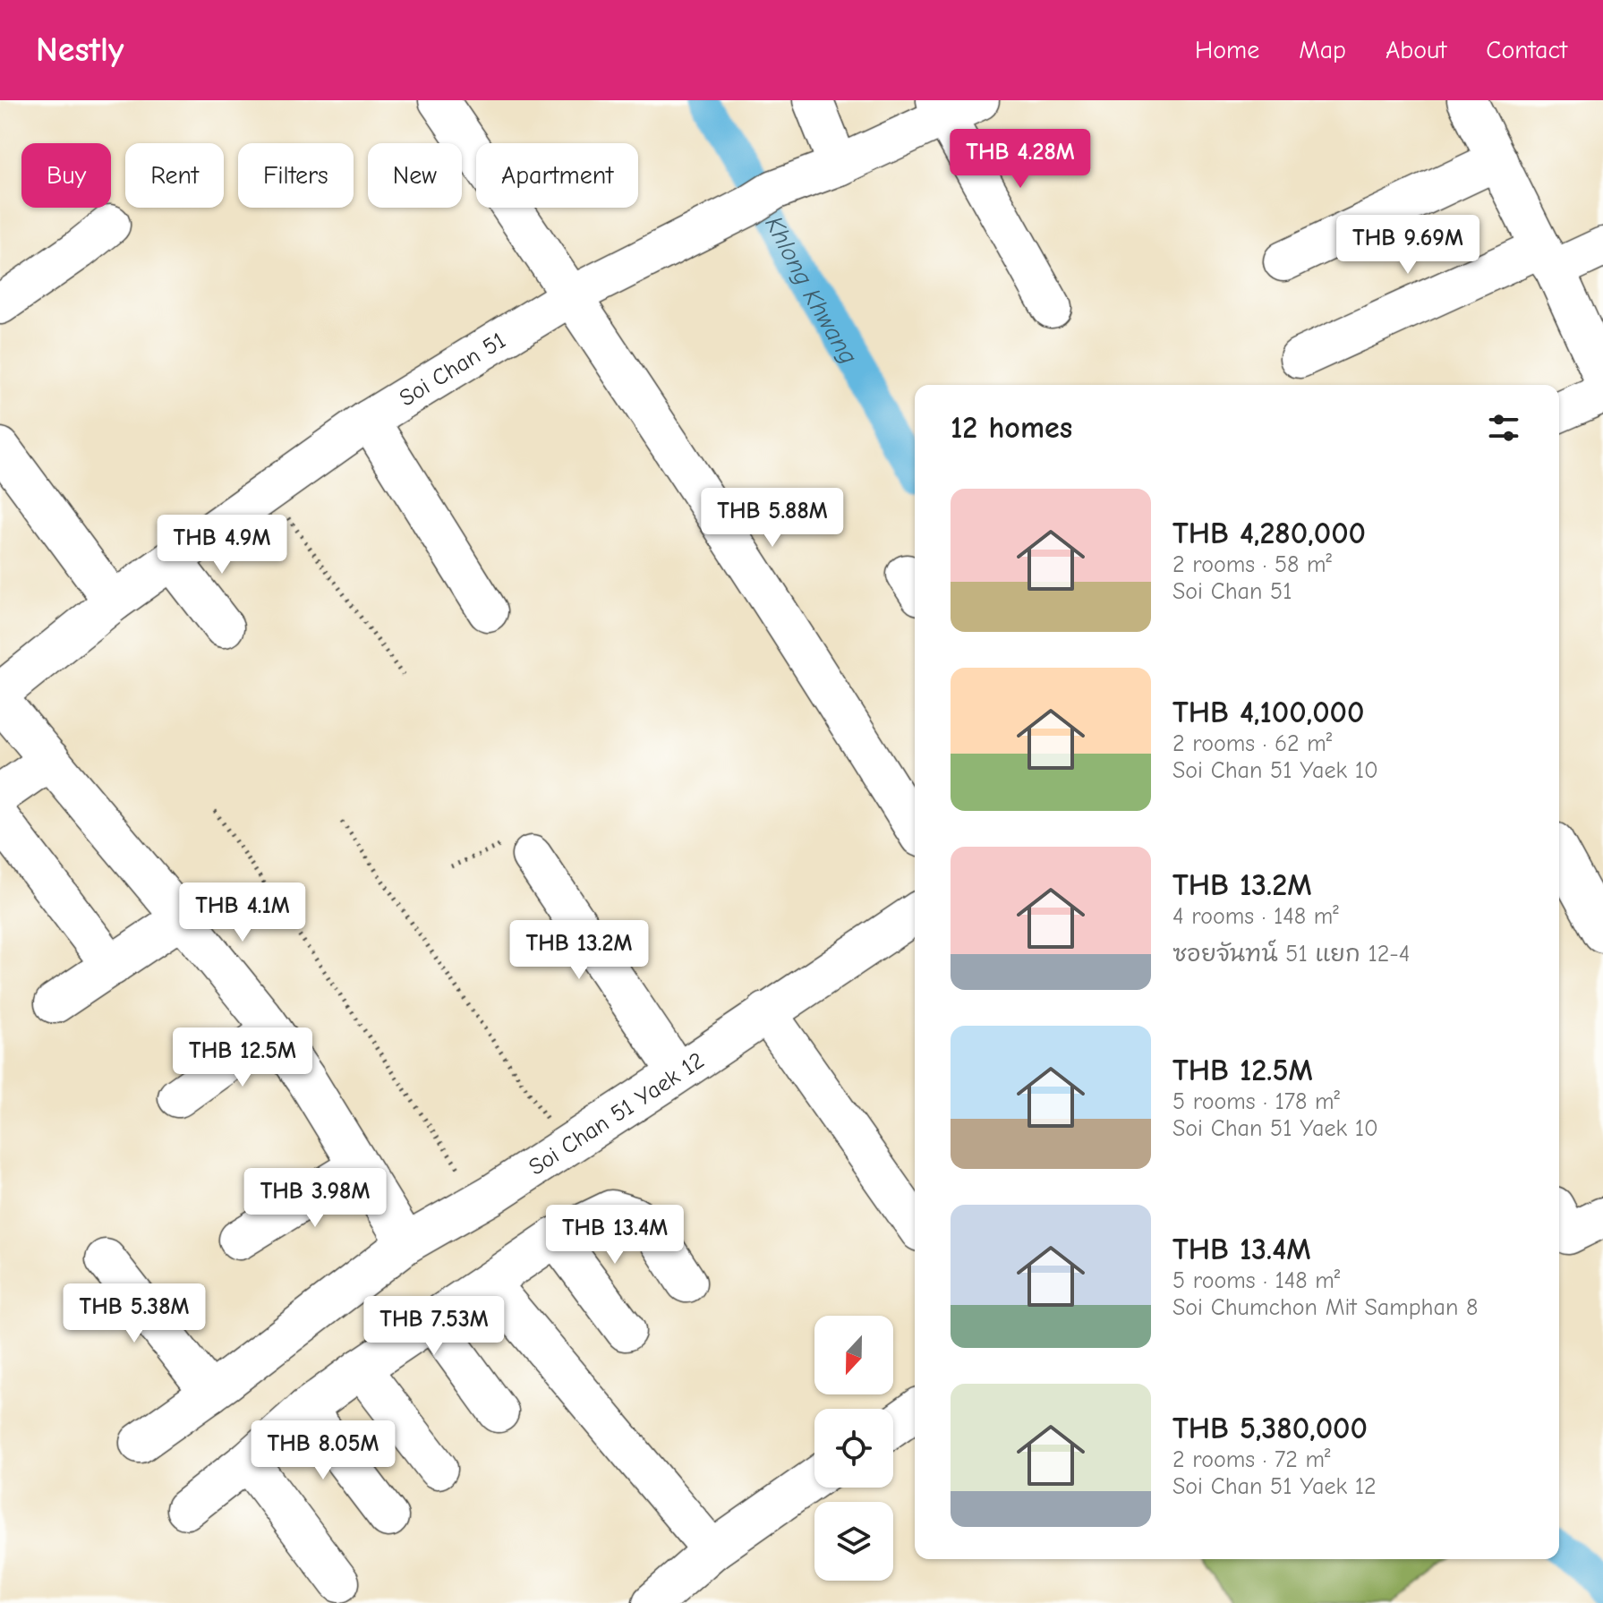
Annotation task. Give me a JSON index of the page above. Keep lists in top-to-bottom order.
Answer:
{
  "streets": {
    "street": ["Soi Chan 51", "Soi Chan 51 Yaek 12"]
  },
  "water": ["Khlong Khwang"],
  "north": "bottom",
  "page": {
    "header": "Nestly",
    "nav": [
      "Home",
      "Map",
      "About",
      "Contact"
    ],
    "price": [
      "THB 4.28M",
      "THB 9.69M",
      "THB 5.88M",
      "THB 4.9M",
      "THB 4.1M",
      "THB 13.2M",
      "THB 12.5M",
      "THB 3.98M",
      "THB 13.4M",
      "THB 5.38M",
      "THB 7.53M",
      "THB 8.05M"
    ],
    "chip": [
      "Buy",
      "Rent",
      "Filters",
      "New",
      "Apartment"
    ],
    "heading": "12 homes",
    "list": [
      {
        "name": "THB 4,280,000",
        "note": "2 rooms · 58 m² · Soi Chan 51"
      },
      {
        "name": "THB 4,100,000",
        "note": "2 rooms · 62 m² · Soi Chan 51 Yaek 10"
      },
      {
        "name": "THB 13.2M",
        "note": "4 rooms · 148 m² · ซอยจันทน์ 51 แยก 12-4"
      },
      {
        "name": "THB 12.5M",
        "note": "5 rooms · 178 m² · Soi Chan 51 Yaek 10"
      },
      {
        "name": "THB 13.4M",
        "note": "5 rooms · 148 m² · Soi Chumchon Mit Samphan 8"
      },
      {
        "name": "THB 5,380,000",
        "note": "2 rooms · 72 m² · Soi Chan 51 Yaek 12"
      }
    ]
  }
}
